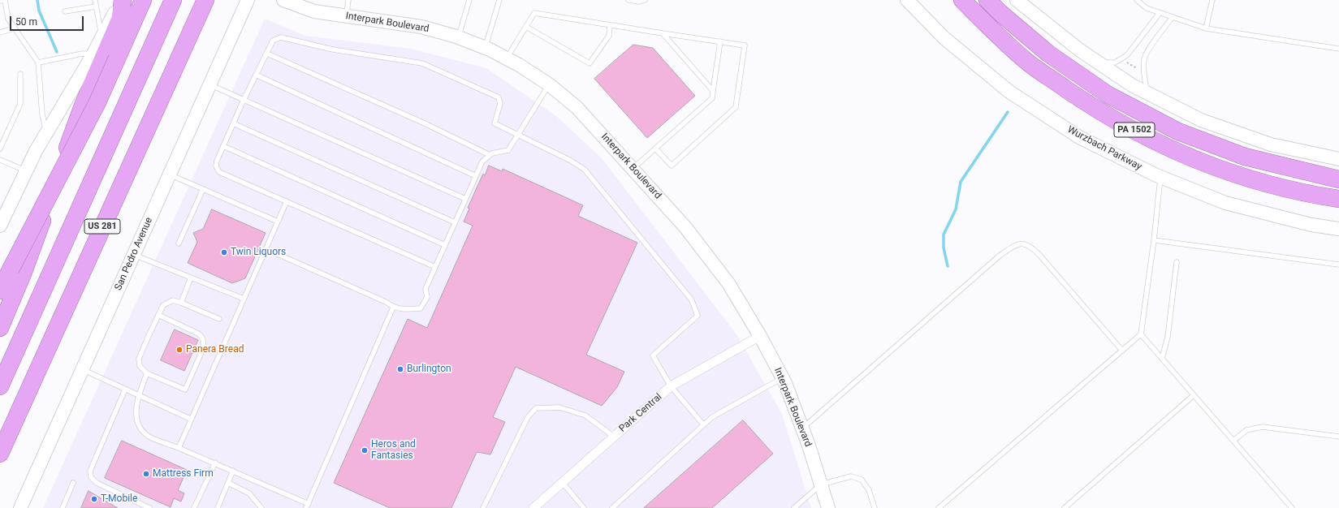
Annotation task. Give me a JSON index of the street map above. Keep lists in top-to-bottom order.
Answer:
{
  "streets": {
    "highway": ["PA 1502", "US 281"],
    "main road": ["Interpark Boulevard", "Wurzbach Parkway", "San Pedro Avenue"],
    "street": ["Park Central"]
  },
  "crossings": [
    ["Interpark Boulevard", "Park Central"]
  ],
  "places": [
    "Twin Liquors",
    "Panera Bread",
    "Burlington",
    "Heros and Fantasies",
    "Mattress Firm",
    "T-Mobile"
  ],
  "scale_bar": "50 m"
}
